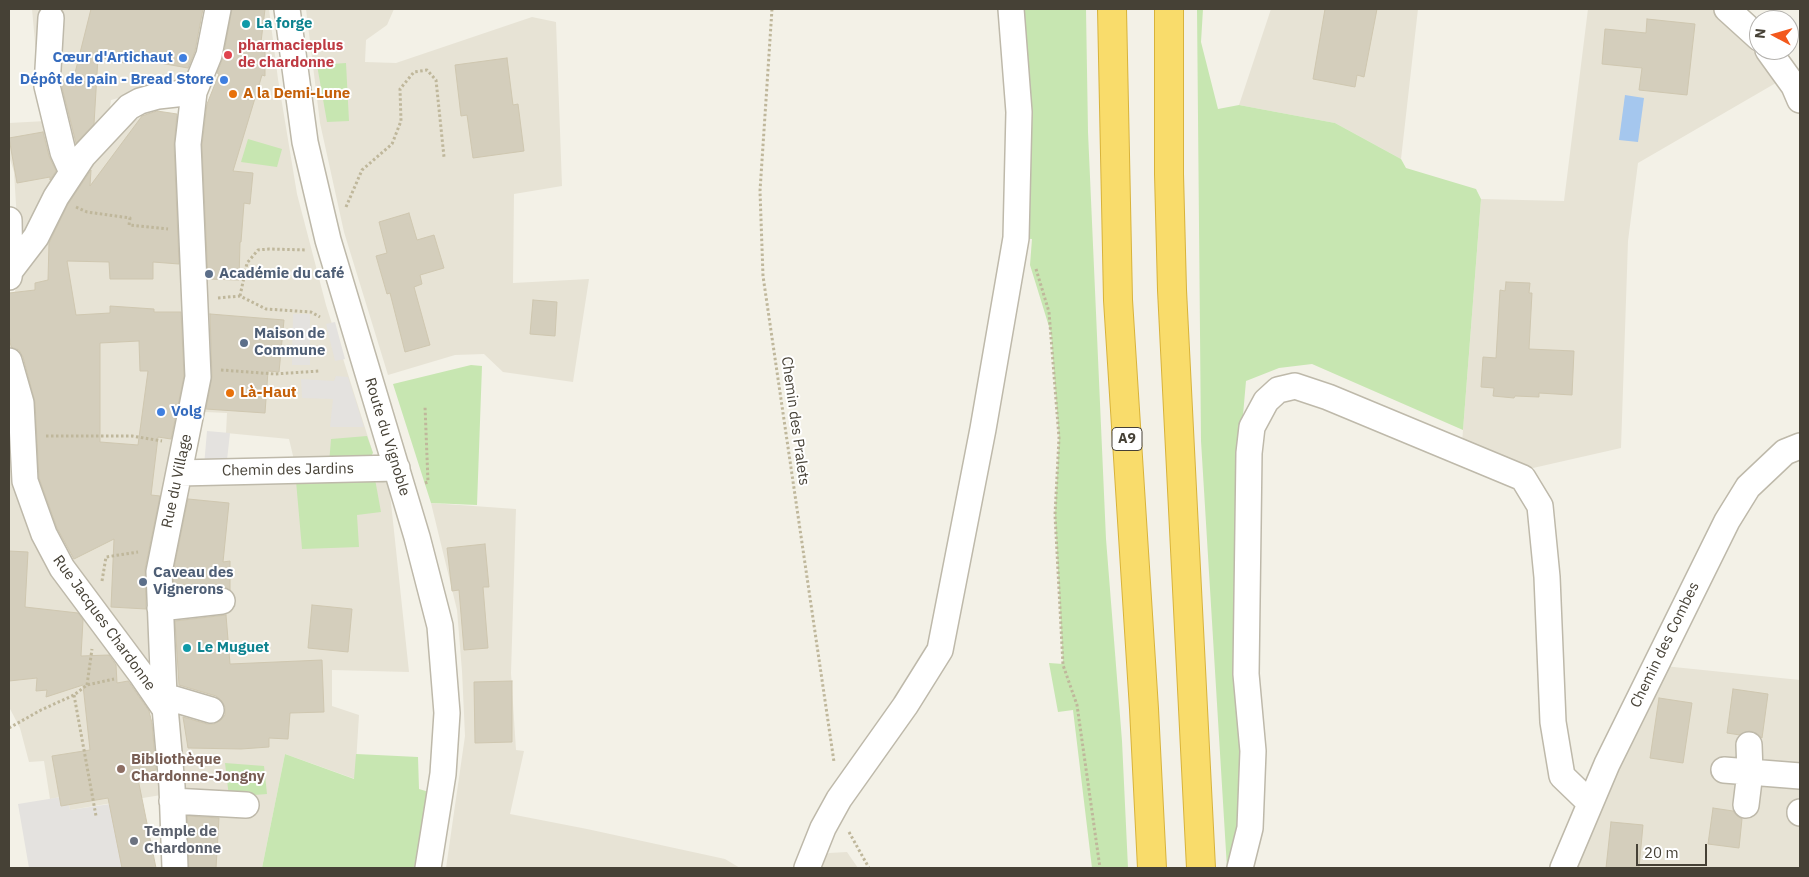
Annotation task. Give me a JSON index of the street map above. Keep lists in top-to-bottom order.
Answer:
{
  "streets": {
    "highway": ["A9"],
    "street": [
      "Route du Vignoble",
      "Chemin des Jardins",
      "Rue du Village",
      "Rue Jacques Chardonne",
      "Chemin des Combes"
    ],
    "path": ["Chemin des Pralets"]
  },
  "crossings": [
    ["Route du Vignoble", "Chemin des Jardins"],
    ["Chemin des Jardins", "Rue du Village"],
    ["Rue du Village", "Rue Jacques Chardonne"]
  ],
  "places": [
    "La forge",
    "pharmacieplus de chardonne",
    "Cœur d'Artichaut",
    "Dépôt de pain - Bread Store",
    "A la Demi-Lune",
    "Académie du café",
    "Maison de Commune",
    "Là-Haut",
    "Volg",
    "Caveau des Vignerons",
    "Le Muguet",
    "Bibliothèque Chardonne-Jongny",
    "Temple de Chardonne"
  ],
  "scale_bar": "20 m",
  "north": "left"
}
